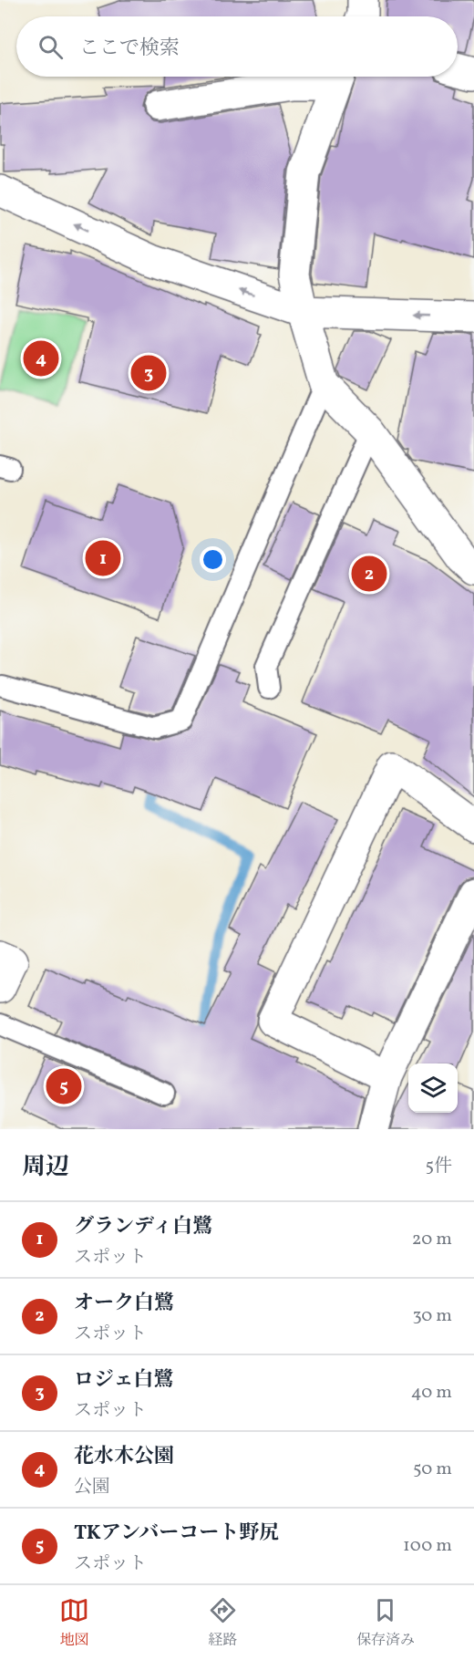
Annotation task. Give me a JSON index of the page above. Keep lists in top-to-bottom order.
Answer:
{
  "page": {
    "search": "ここで検索",
    "pins": [
      "4",
      "3",
      "1",
      "2",
      "5"
    ],
    "heading": ["周辺", "5件"],
    "list": [
      {
        "mark": "1",
        "name": "グランディ白鷺",
        "note": "スポット",
        "value": "20 m"
      },
      {
        "mark": "2",
        "name": "オーク白鷺",
        "note": "スポット",
        "value": "30 m"
      },
      {
        "mark": "3",
        "name": "ロジェ白鷺",
        "note": "スポット",
        "value": "40 m"
      },
      {
        "mark": "4",
        "name": "花水木公園",
        "note": "公園",
        "value": "50 m"
      },
      {
        "mark": "5",
        "name": "TKアンバーコート野尻",
        "note": "スポット",
        "value": "100 m"
      }
    ],
    "nav": ["地図", "経路", "保存済み"]
  }
}
